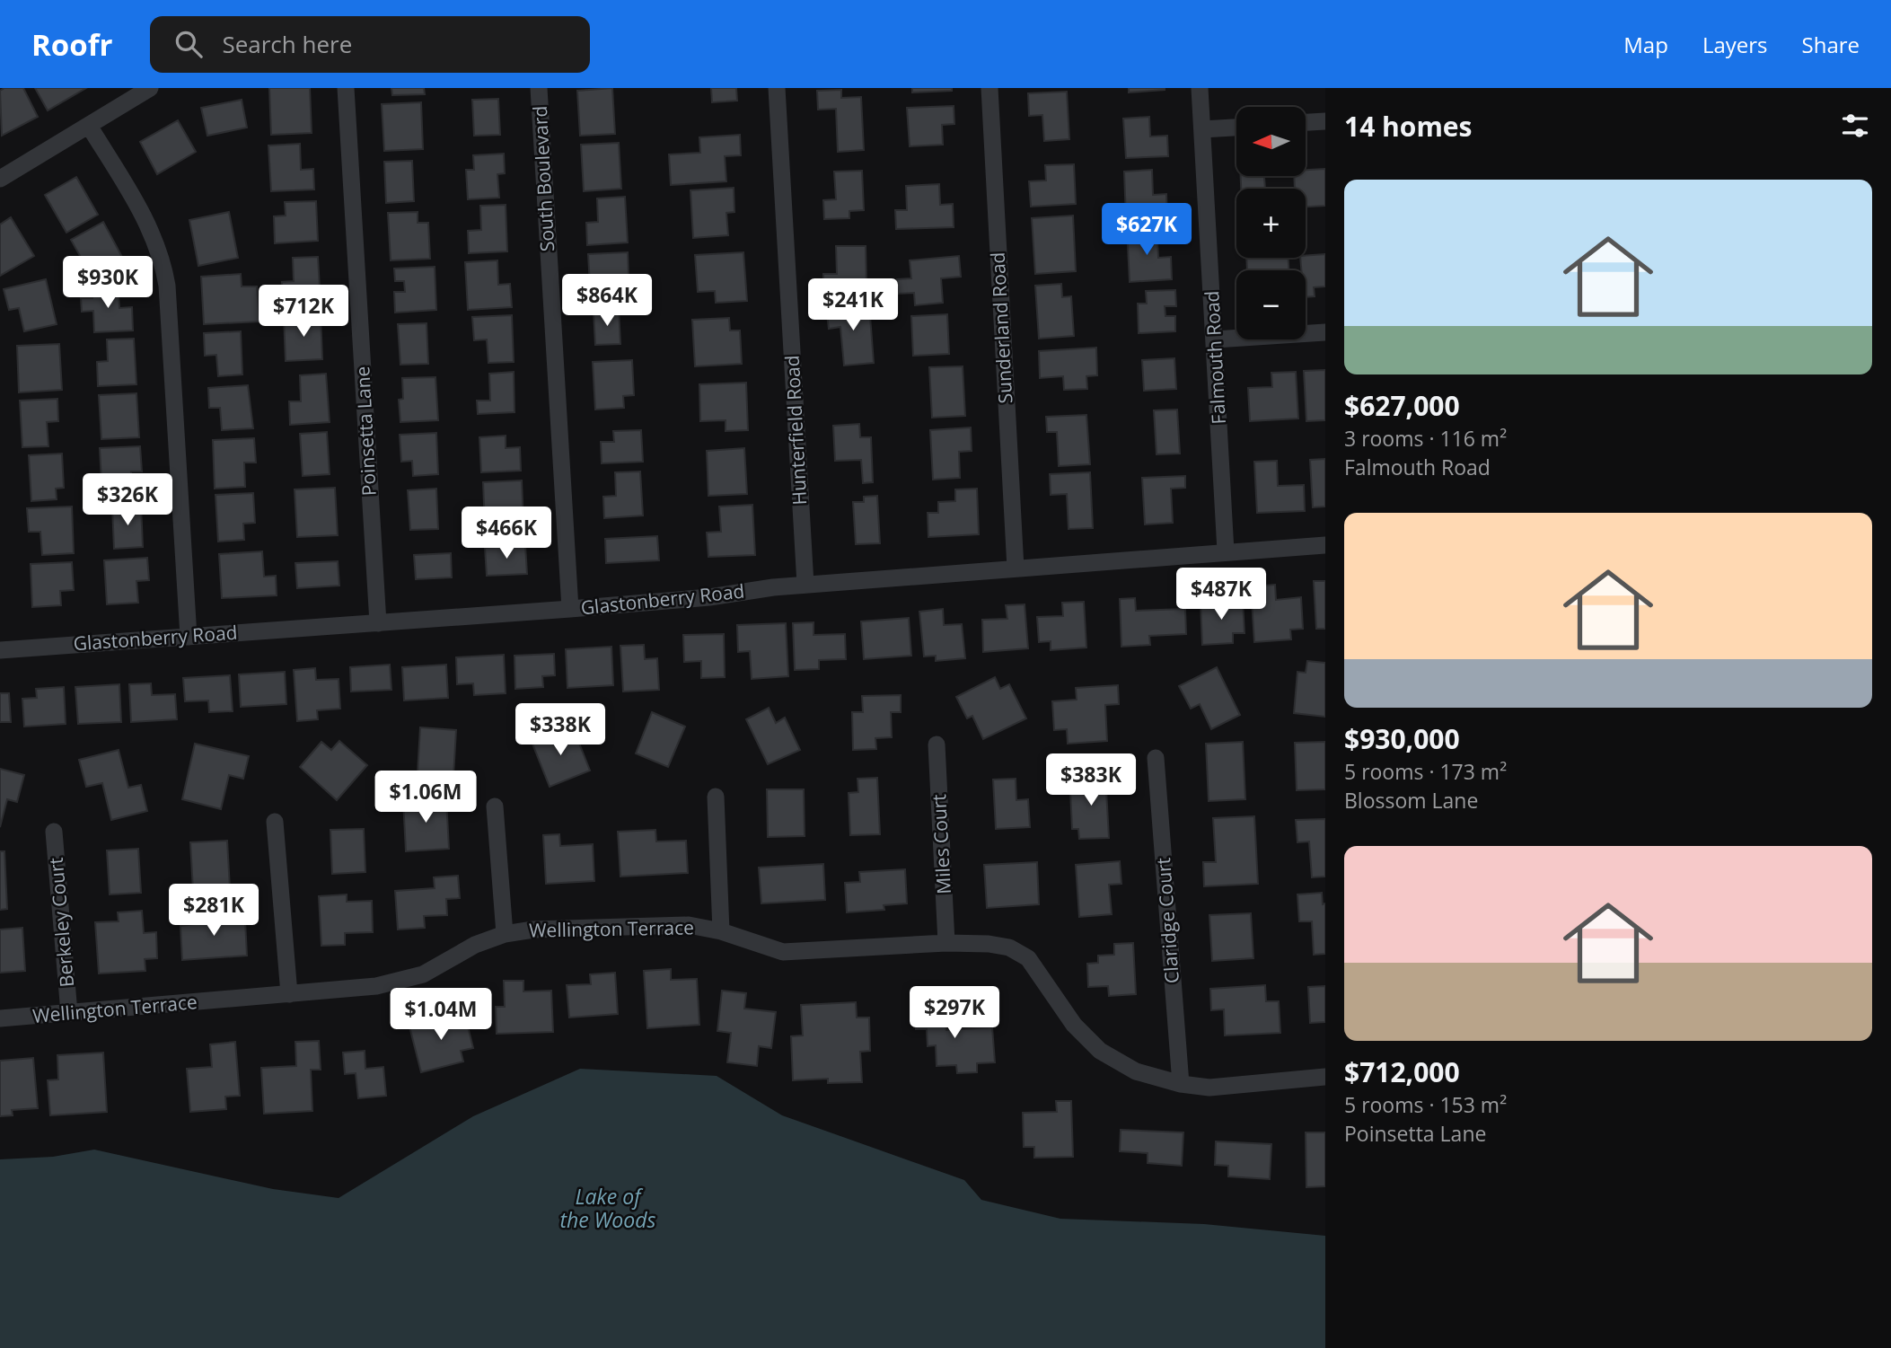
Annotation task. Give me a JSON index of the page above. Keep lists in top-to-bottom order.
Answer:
{
  "streets": {
    "street": [
      "South Boulevard",
      "Sunderland Road",
      "Falmouth Road",
      "Hunterfield Road",
      "Poinsetta Lane",
      "Glastonberry Road",
      "Miles Court",
      "Claridge Court",
      "Berkeley Court",
      "Wellington Terrace"
    ]
  },
  "crossings": [
    ["South Boulevard", "Glastonberry Road"],
    ["Sunderland Road", "Glastonberry Road"],
    ["Falmouth Road", "Glastonberry Road"],
    ["Hunterfield Road", "Glastonberry Road"],
    ["Poinsetta Lane", "Glastonberry Road"],
    ["Miles Court", "Wellington Terrace"],
    ["Claridge Court", "Wellington Terrace"],
    ["Berkeley Court", "Wellington Terrace"]
  ],
  "water": ["Lake of the Woods"],
  "north": "left",
  "page": {
    "header": "Roofr",
    "search": "Search here",
    "nav": ["Map", "Layers", "Share"],
    "heading": "14 homes",
    "map_buttons": ["+", "−"],
    "list": [
      {
        "name": "$627,000",
        "note": "3 rooms · 116 m² · Falmouth Road"
      },
      {
        "name": "$930,000",
        "note": "5 rooms · 173 m² · Blossom Lane"
      },
      {
        "name": "$712,000",
        "note": "5 rooms · 153 m² · Poinsetta Lane"
      }
    ],
    "price": [
      "$627K",
      "$930K",
      "$864K",
      "$241K",
      "$712K",
      "$326K",
      "$466K",
      "$487K",
      "$338K",
      "$383K",
      "$1.06M",
      "$281K",
      "$297K",
      "$1.04M"
    ]
  }
}
